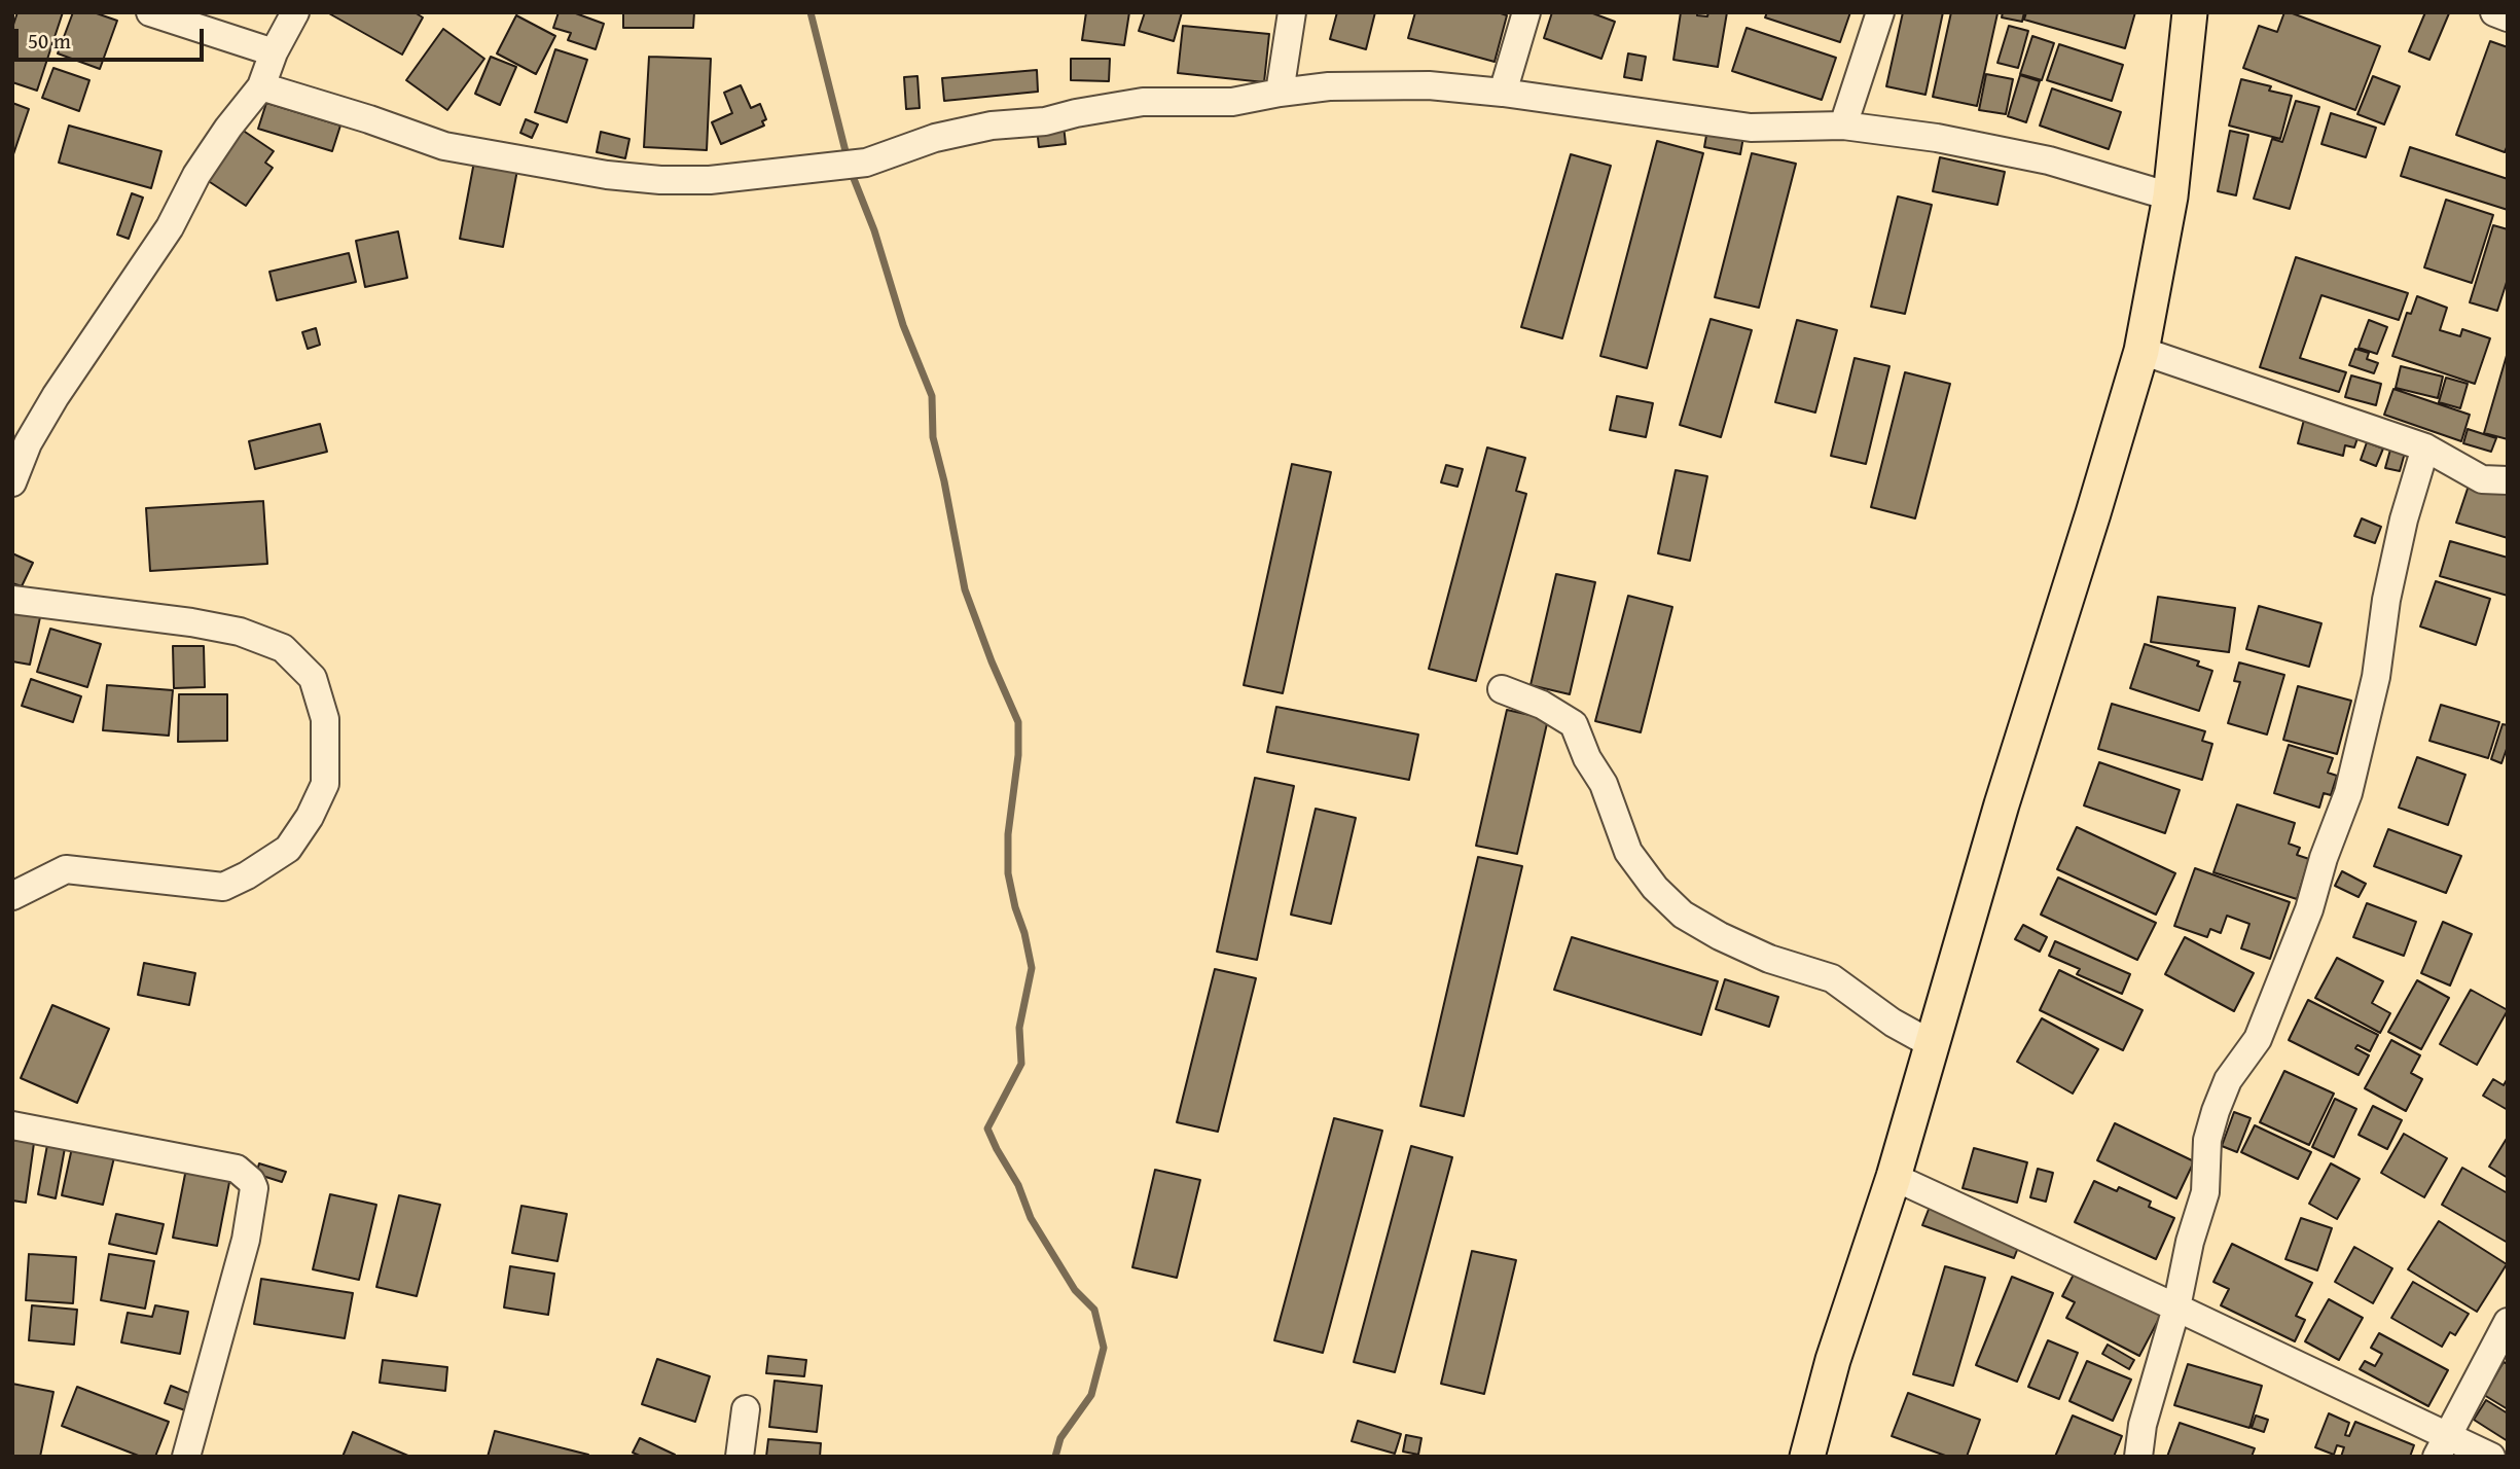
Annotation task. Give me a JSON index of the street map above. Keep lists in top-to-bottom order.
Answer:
{
  "scale_bar": "50 m"
}
